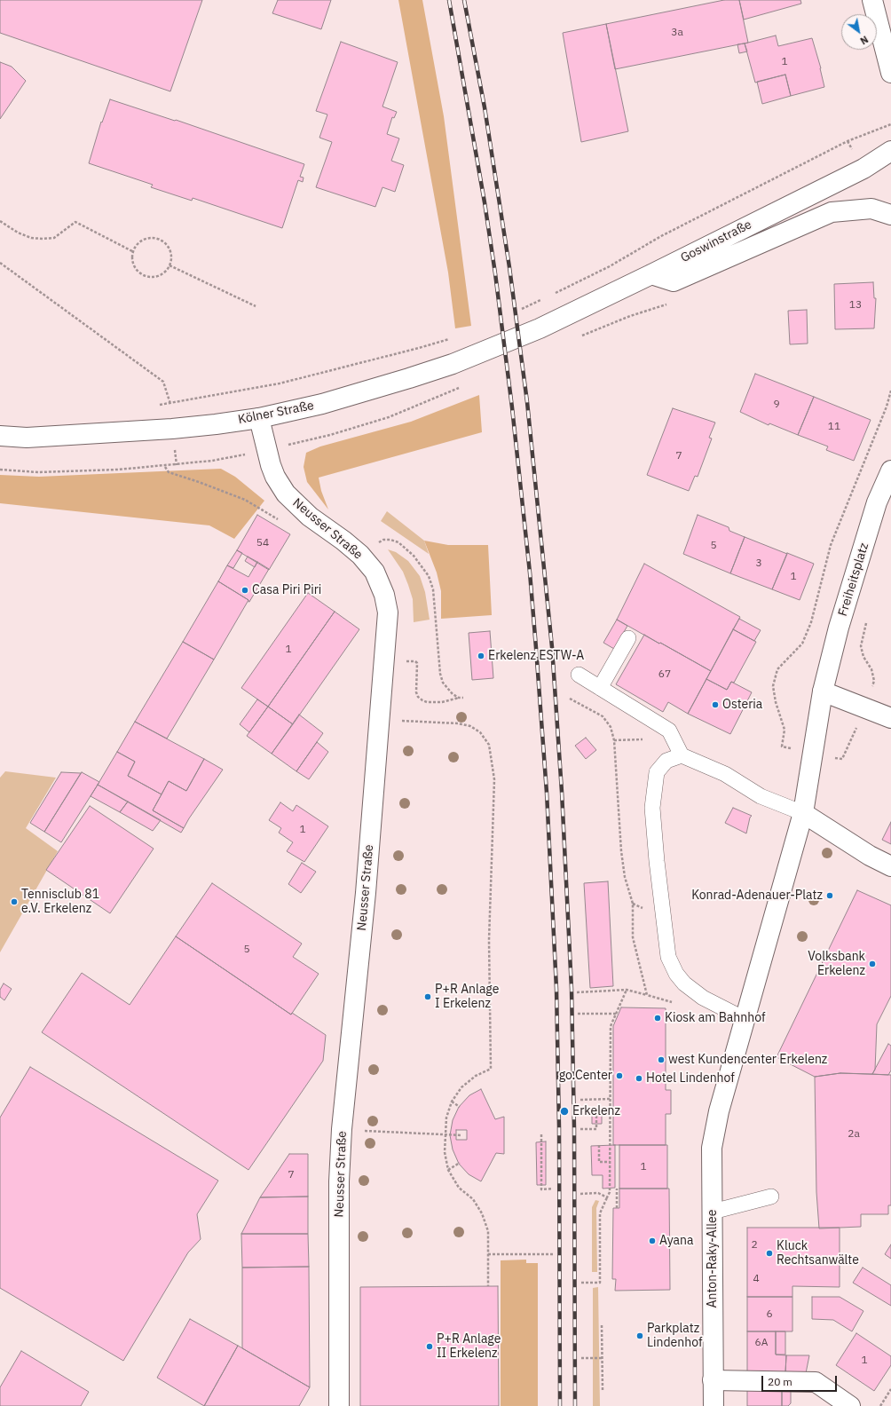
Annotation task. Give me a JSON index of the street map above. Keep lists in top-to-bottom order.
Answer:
{
  "streets": {
    "street": [
      "Goswinstraße",
      "Kölner Straße",
      "Neusser Straße",
      "Freiheitsplatz",
      "Anton-Raky-Allee"
    ]
  },
  "crossings": [
    ["Goswinstraße", "Kölner Straße"],
    ["Kölner Straße", "Neusser Straße"]
  ],
  "places": [
    "Casa Piri Piri",
    "Erkelenz ESTW-A",
    "Osteria",
    "Konrad-Adenauer-Platz",
    "Tennisclub 81 e.V. Erkelenz",
    "Volksbank Erkelenz",
    "P+R Anlage I Erkelenz",
    "Kiosk am Bahnhof",
    "west Kundencenter Erkelenz",
    "go.Center",
    "Hotel Lindenhof",
    "Erkelenz",
    "Ayana",
    "Kluck Rechtsanwälte",
    "Parkplatz Lindenhof",
    "P+R Anlage II Erkelenz"
  ],
  "house_numbers": [
    "3a",
    "1",
    "13",
    "9",
    "11",
    "7",
    "54",
    "5",
    "3",
    "1",
    "1",
    "67",
    "1",
    "5",
    "2a",
    "1",
    "7",
    "2",
    "4",
    "6",
    "6A",
    "1"
  ],
  "scale_bar": "20 m",
  "north": "bottom right"
}
